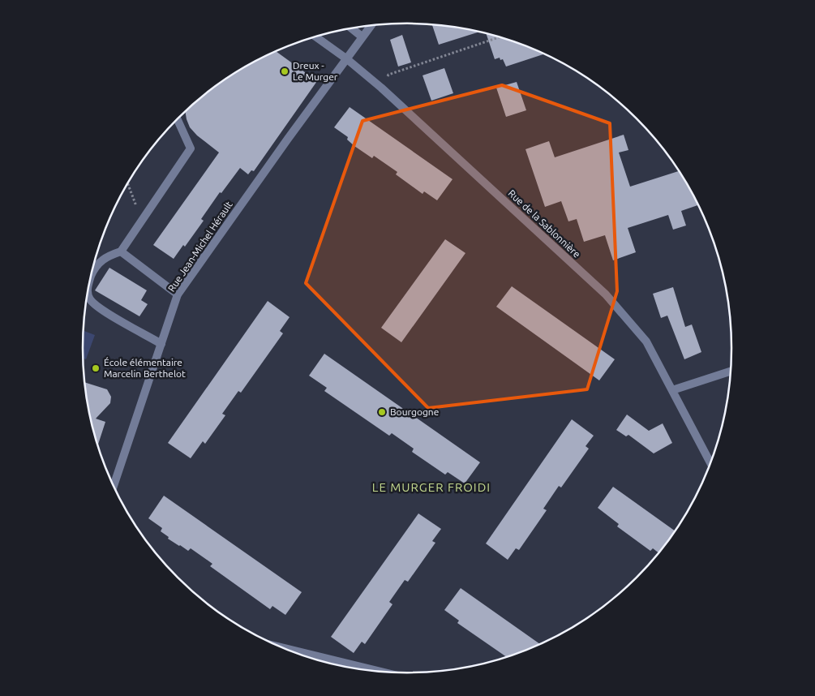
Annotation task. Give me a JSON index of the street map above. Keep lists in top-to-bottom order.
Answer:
{
  "streets": {
    "street": ["Rue de la Sablonnière", "Rue Jean-Michel Hérault"]
  },
  "crossings": [
    ["Rue de la Sablonnière", "Rue Jean-Michel Hérault"]
  ],
  "districts": ["LE MURGER FROIDI"],
  "places": ["Dreux - Le Murger", "École élémentaire Marcelin Berthelot", "Bourgogne"]
}
